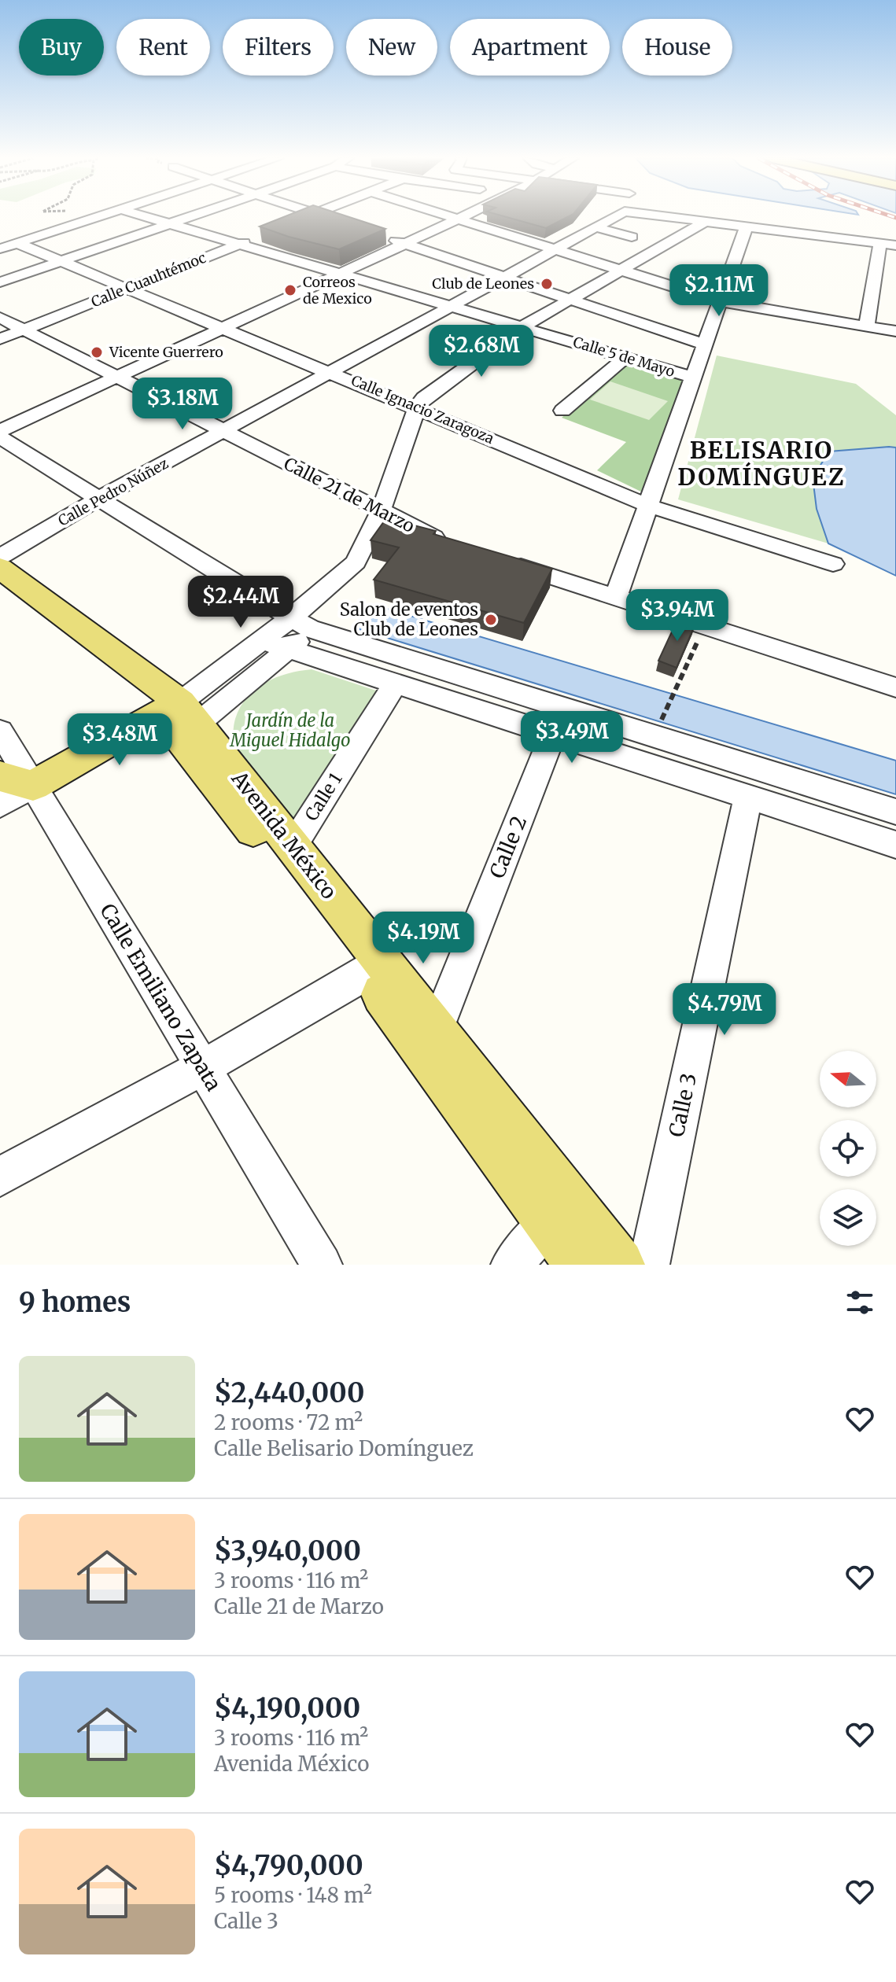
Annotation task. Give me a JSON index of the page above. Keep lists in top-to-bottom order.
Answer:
{
  "streets": {
    "main road": ["Avenida México"],
    "street": [
      "Calle Cuauhtémoc",
      "Calle 5 de Mayo",
      "Calle Ignacio Zaragoza",
      "Calle Pedro Núñez",
      "Calle 21 de Marzo",
      "Calle 1",
      "Calle 2",
      "Calle Emiliano Zapata",
      "Calle 3"
    ]
  },
  "crossings": [
    ["Calle Cuauhtémoc", "Calle 5 de Mayo"],
    ["Calle Cuauhtémoc", "Calle Ignacio Zaragoza"],
    ["Calle Cuauhtémoc", "Calle 21 de Marzo"],
    ["Calle 5 de Mayo", "Calle Pedro Núñez"],
    ["Calle Ignacio Zaragoza", "Calle Pedro Núñez"],
    ["Calle Pedro Núñez", "Calle 21 de Marzo"],
    ["Calle 1", "Avenida México"],
    ["Avenida México", "Calle 2"]
  ],
  "districts": ["BELISARIO DOMÍNGUEZ"],
  "parks": ["Jardín de la Miguel Hidalgo"],
  "places": [
    "Club de Leones",
    "Correos de Mexico",
    "Vicente Guerrero",
    "Salon de eventos Club de Leones"
  ],
  "north": "left",
  "page": {
    "chip": [
      "Buy",
      "Rent",
      "Filters",
      "New",
      "Apartment",
      "House"
    ],
    "price": [
      "$2.11M",
      "$2.68M",
      "$3.18M",
      "$2.44M",
      "$3.94M",
      "$3.49M",
      "$3.48M",
      "$4.19M",
      "$4.79M"
    ],
    "heading": "9 homes",
    "list": [
      {
        "name": "$2,440,000",
        "note": "2 rooms · 72 m² · Calle Belisario Domínguez"
      },
      {
        "name": "$3,940,000",
        "note": "3 rooms · 116 m² · Calle 21 de Marzo"
      },
      {
        "name": "$4,190,000",
        "note": "3 rooms · 116 m² · Avenida México"
      },
      {
        "name": "$4,790,000",
        "note": "5 rooms · 148 m² · Calle 3"
      }
    ]
  }
}
